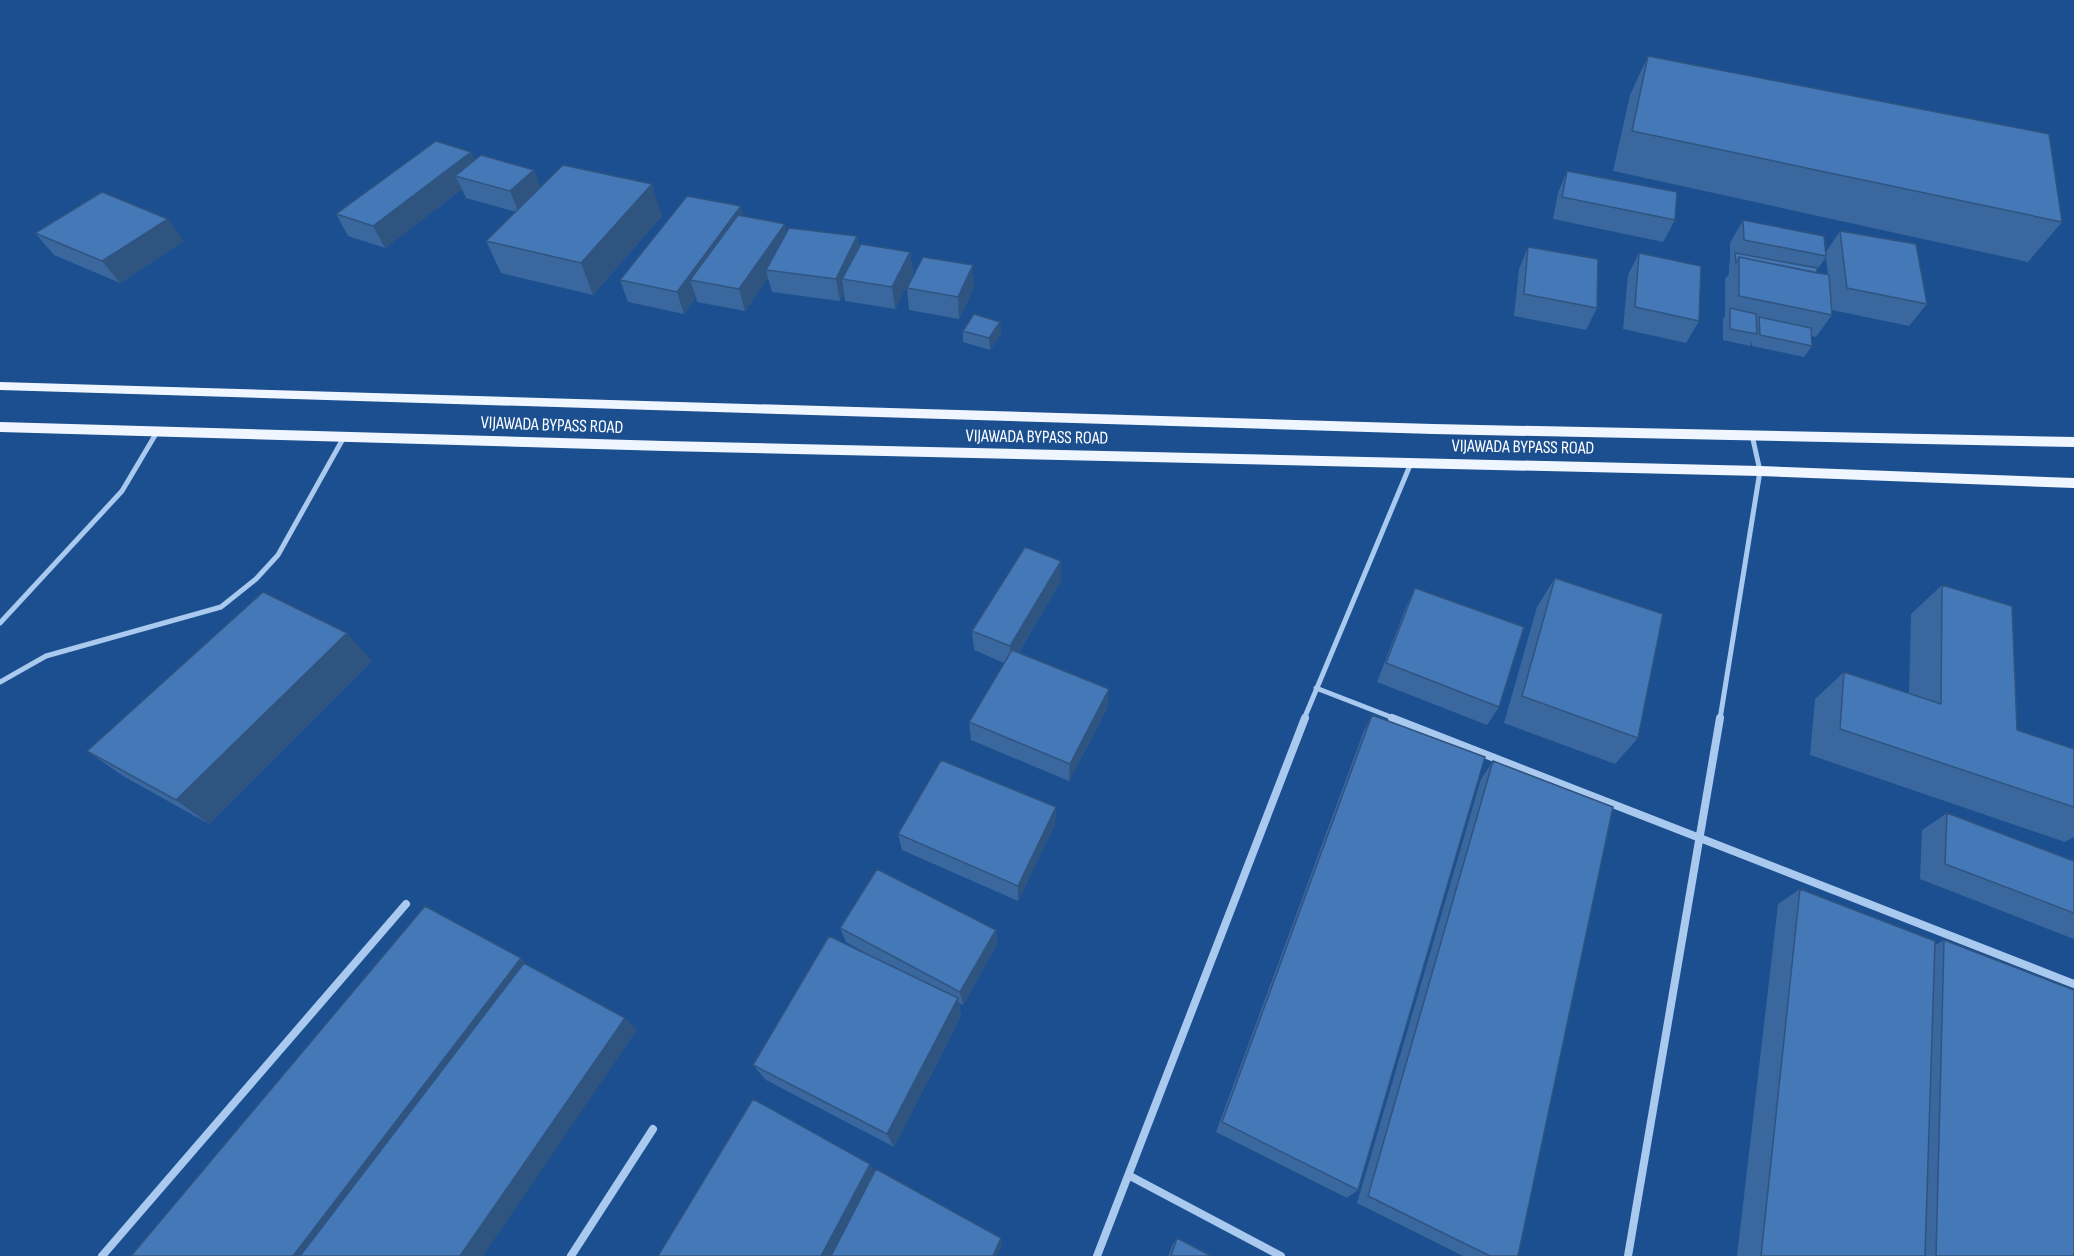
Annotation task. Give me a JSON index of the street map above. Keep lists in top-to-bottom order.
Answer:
{
  "streets": {
    "main road": ["VIJAWADA BYPASS ROAD"]
  }
}
